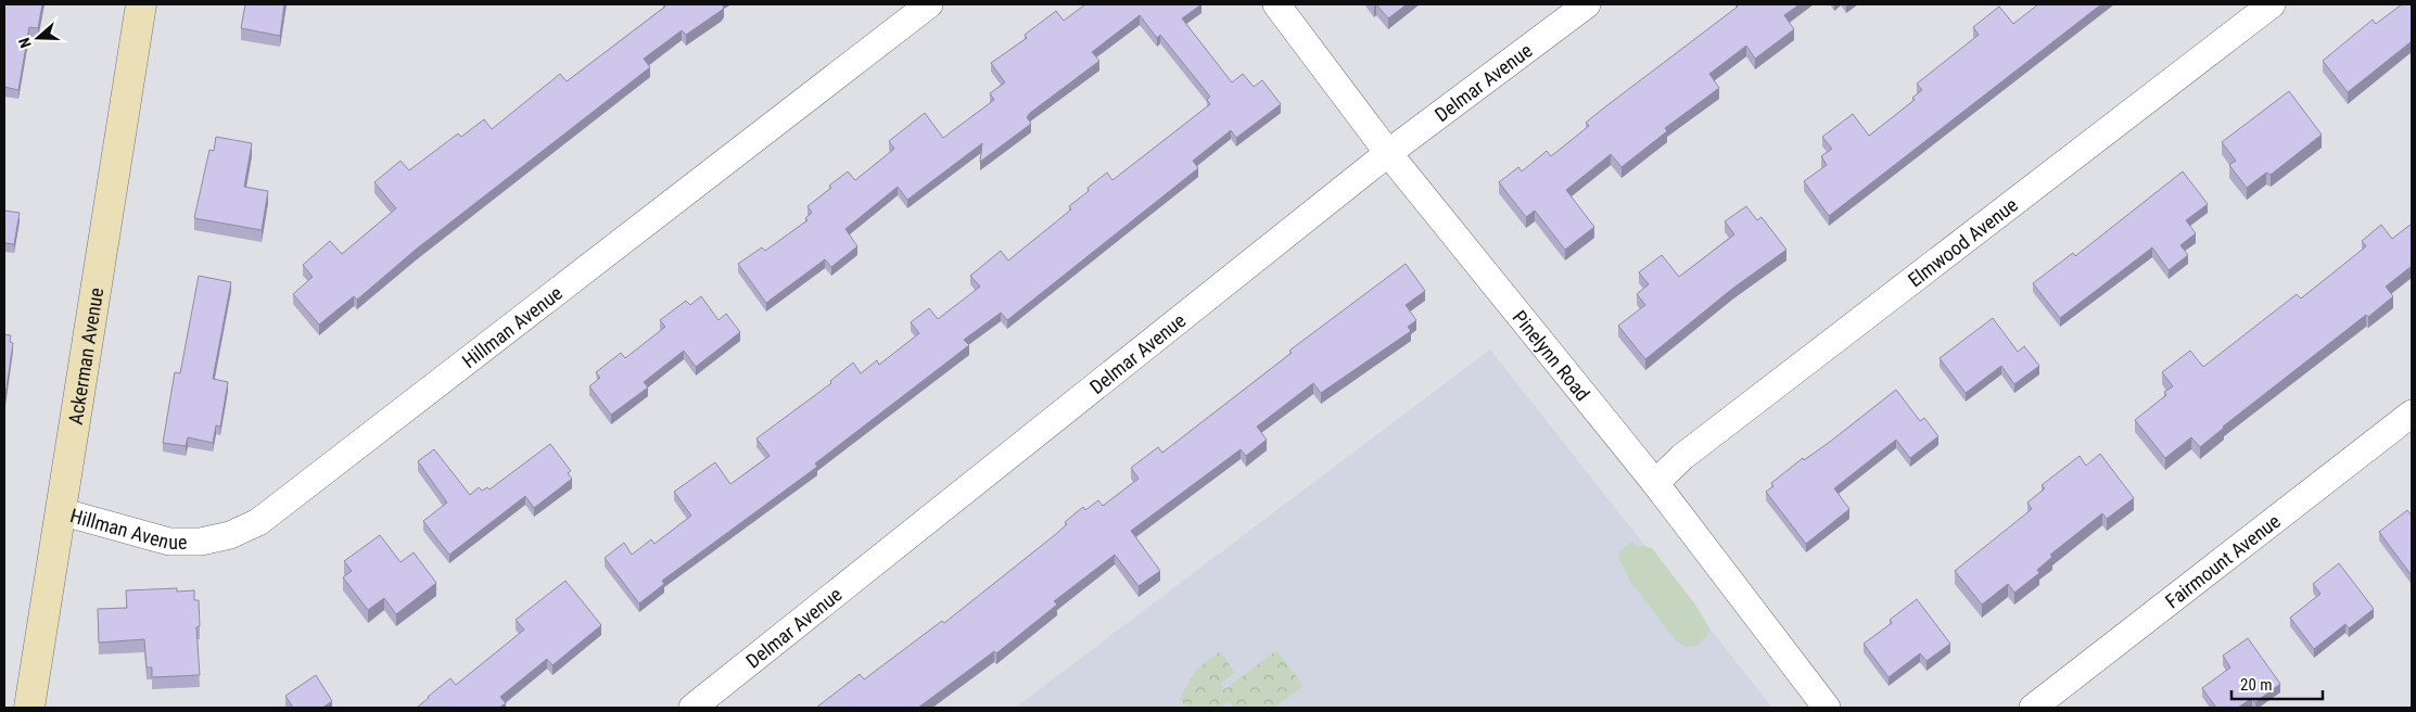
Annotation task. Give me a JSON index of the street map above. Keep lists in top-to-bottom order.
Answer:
{
  "streets": {
    "street": [
      "Delmar Avenue",
      "Elmwood Avenue",
      "Hillman Avenue",
      "Pinelynn Road",
      "Ackerman Avenue",
      "Fairmount Avenue"
    ]
  },
  "crossings": [
    ["Delmar Avenue", "Pinelynn Road"],
    ["Elmwood Avenue", "Pinelynn Road"],
    ["Hillman Avenue", "Ackerman Avenue"]
  ],
  "scale_bar": "20 m",
  "north": "left"
}
